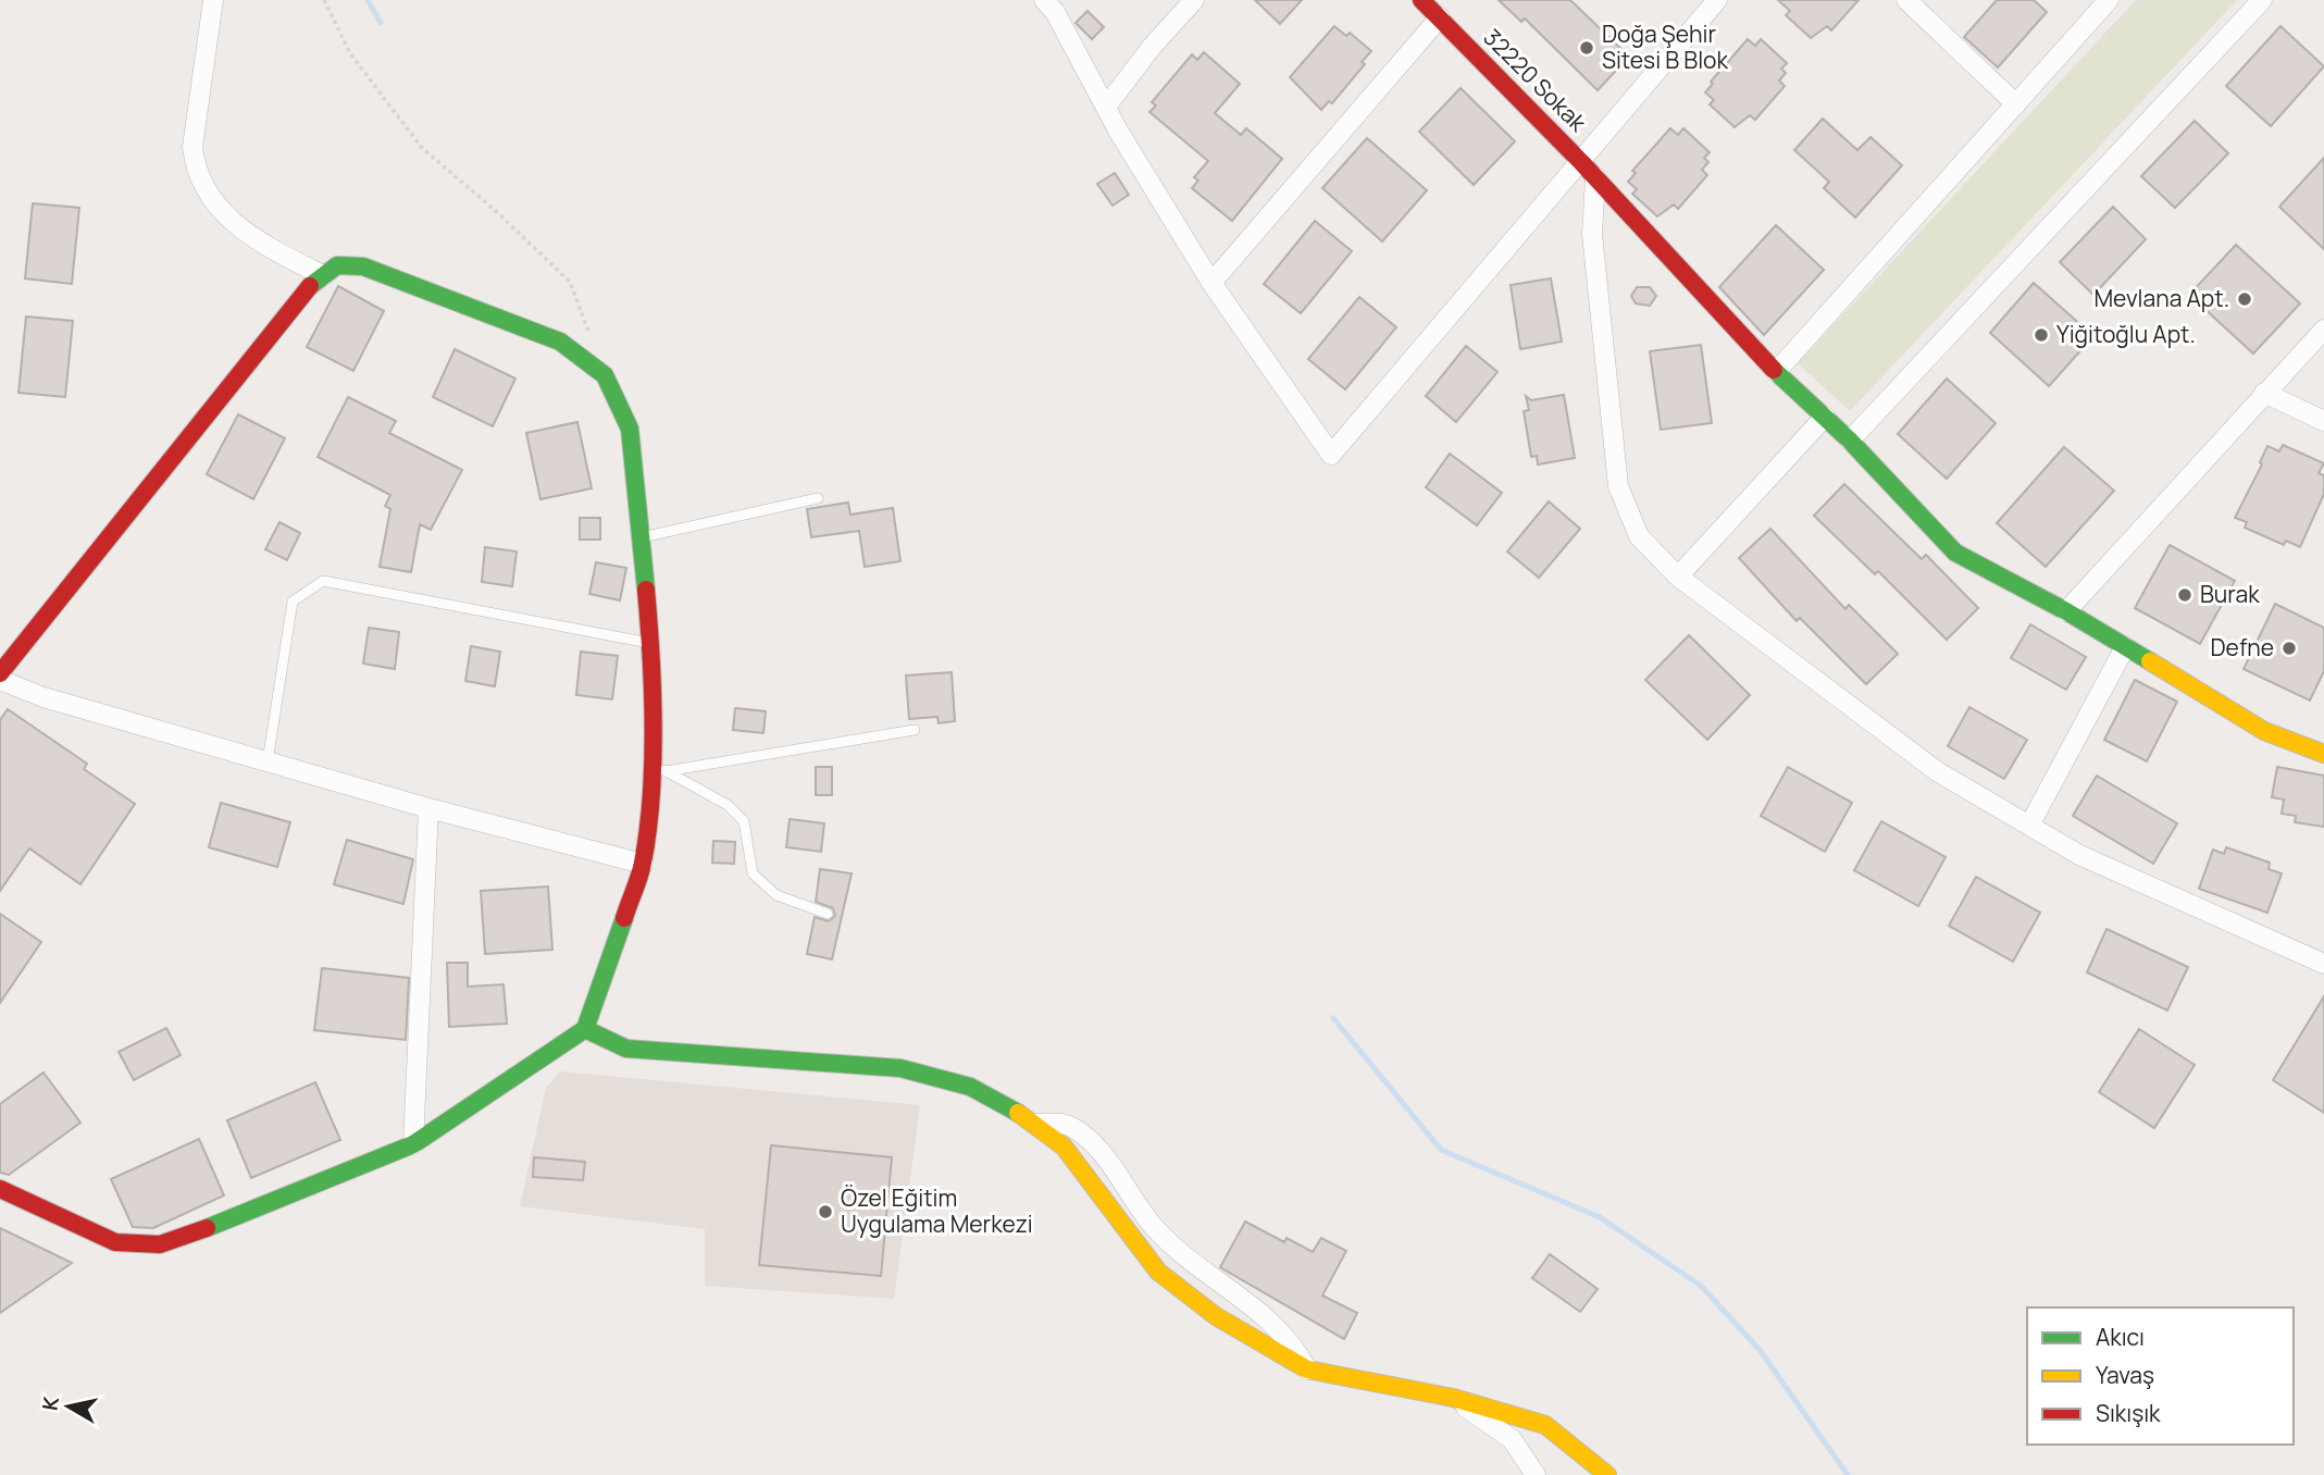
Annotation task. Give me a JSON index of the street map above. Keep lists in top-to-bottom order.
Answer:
{
  "streets": {
    "street": ["32220 Sokak"]
  },
  "places": [
    "Doğa Şehir Sitesi B Blok",
    "Mevlana Apt.",
    "Yiğitoğlu Apt.",
    "Burak",
    "Defne",
    "Özel Eğitim Uygulama Merkezi"
  ],
  "legend": ["Akıcı", "Yavaş", "Sıkışık"],
  "north": "left"
}
